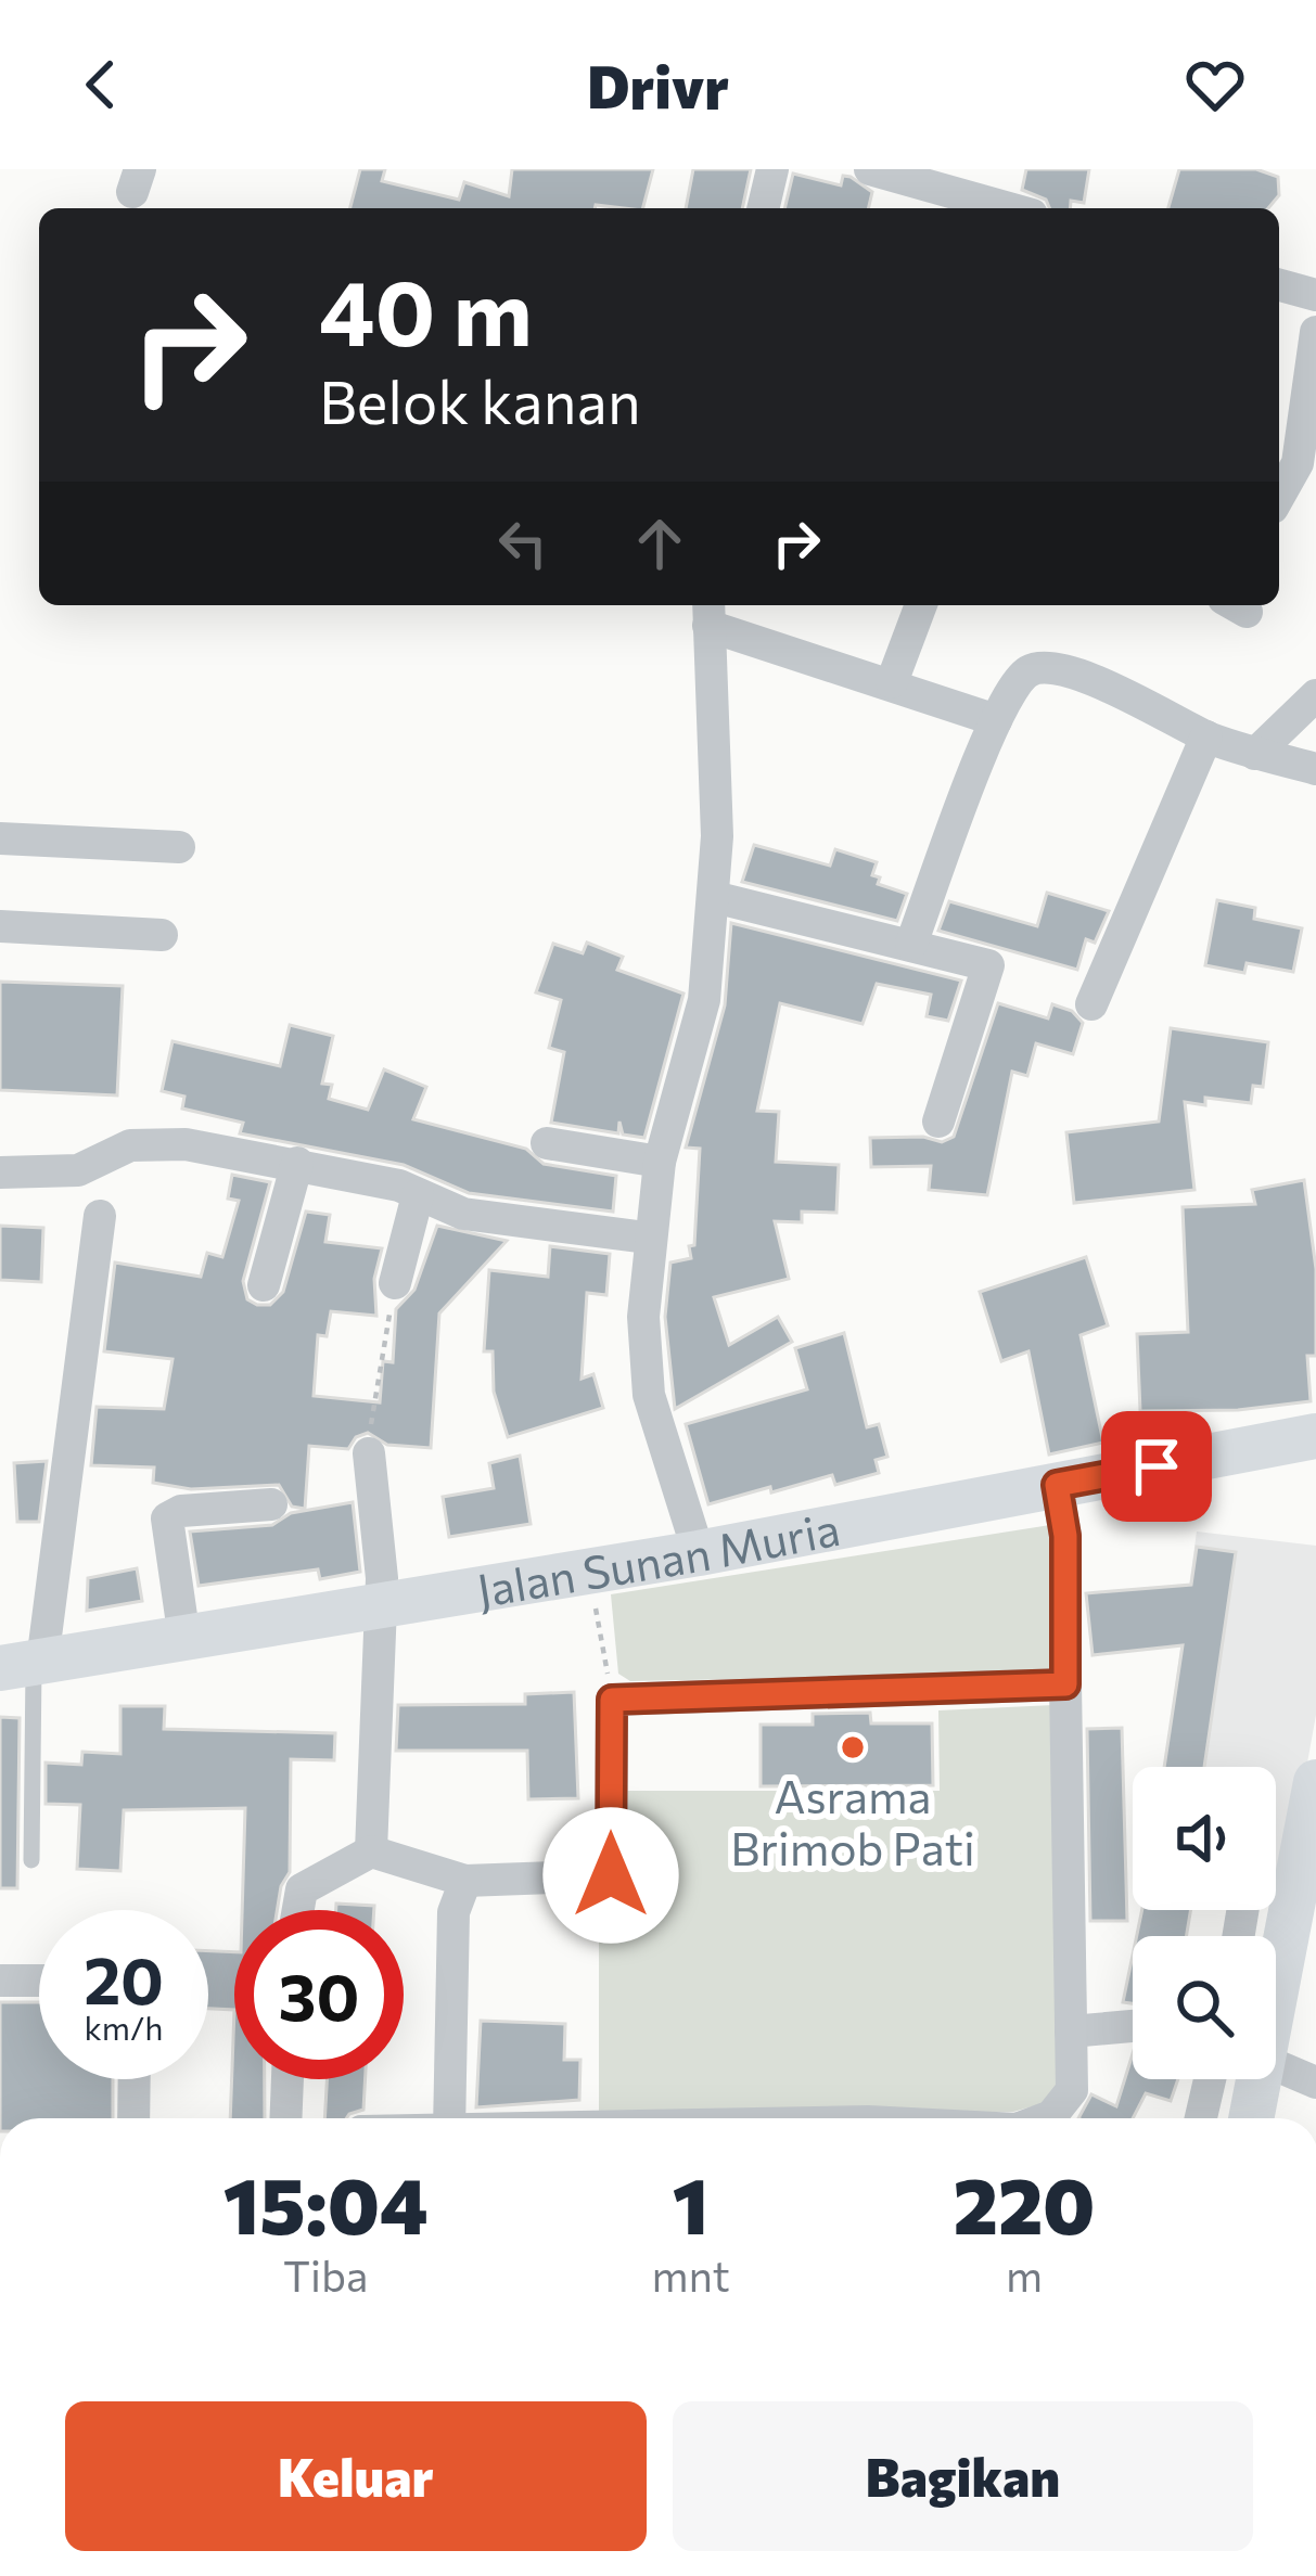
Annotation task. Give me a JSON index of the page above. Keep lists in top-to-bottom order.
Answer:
{
  "streets": {
    "main road": ["Jalan Sunan Muria"]
  },
  "places": ["Asrama Brimob Pati"],
  "page": {
    "header": "Drivr",
    "turn": ["40 m", "Belok kanan"],
    "speed": "20 km/h",
    "limit": "30",
    "eta": [
      "15:04",
      "Tiba",
      "1",
      "mnt",
      "220",
      "m"
    ],
    "buttons": ["Keluar", "Bagikan"]
  }
}
